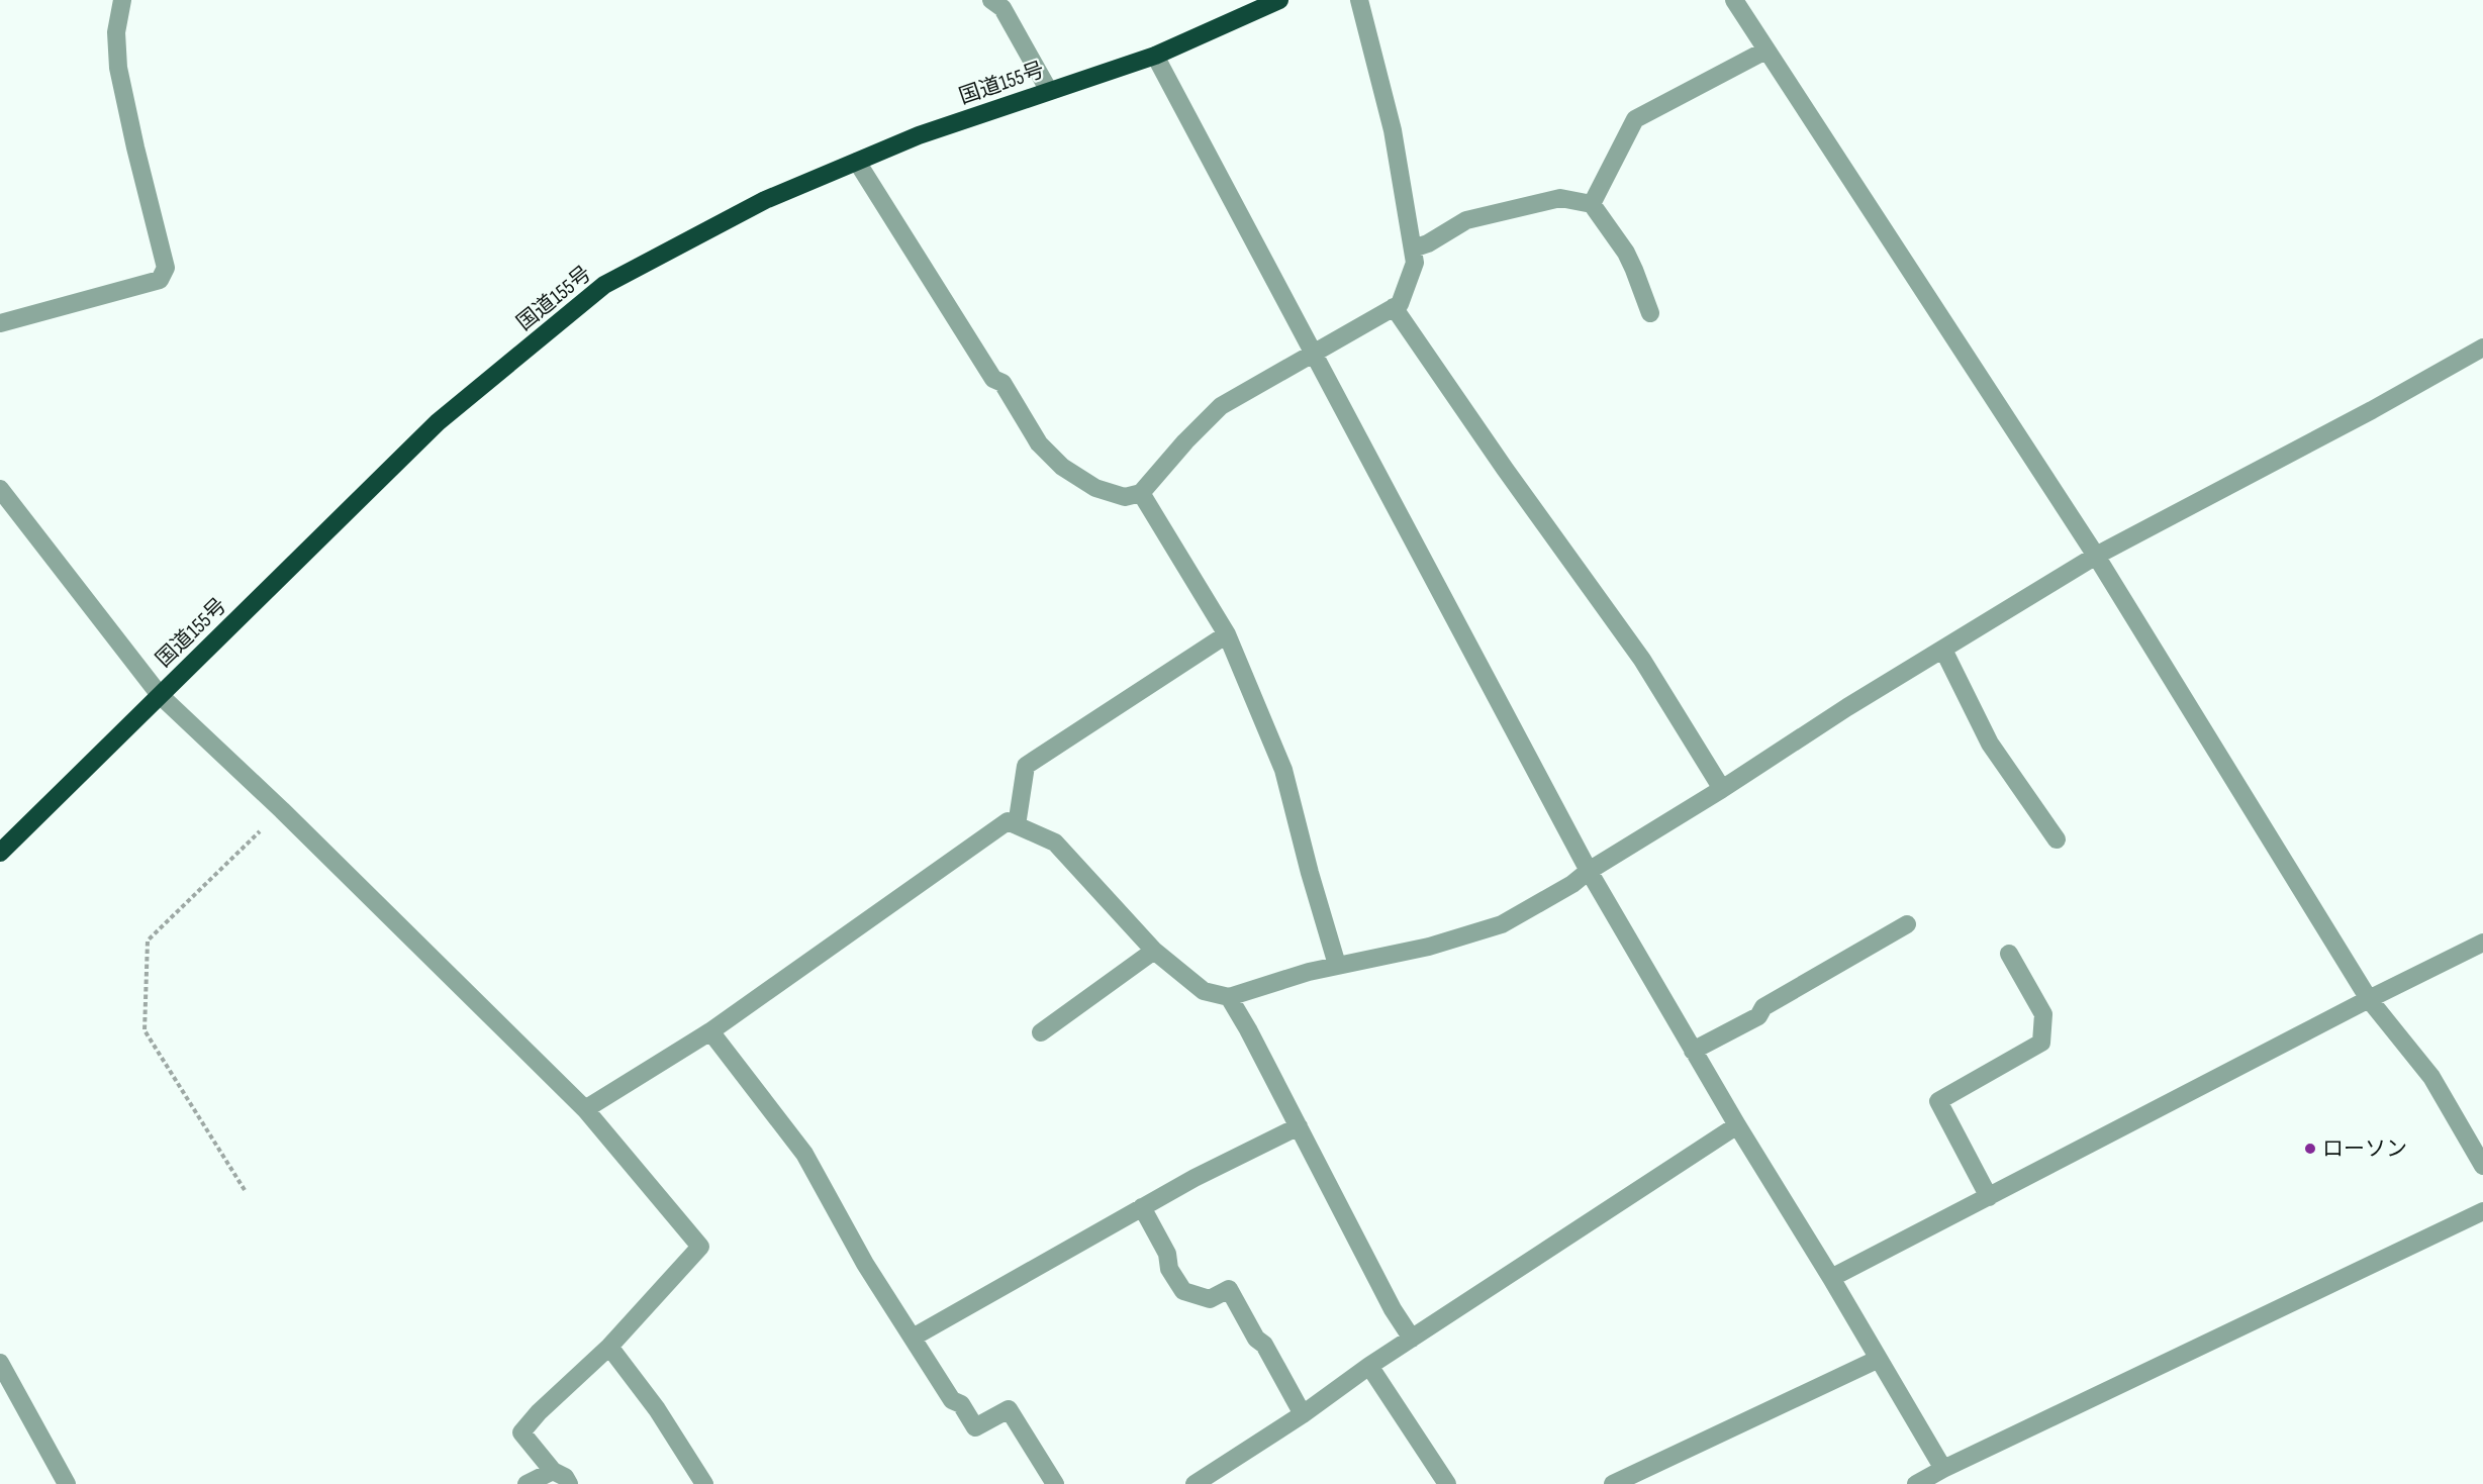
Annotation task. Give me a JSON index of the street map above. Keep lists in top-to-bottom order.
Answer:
{
  "streets": {
    "highway": ["国道155号"]
  },
  "places": ["ローソン"]
}
